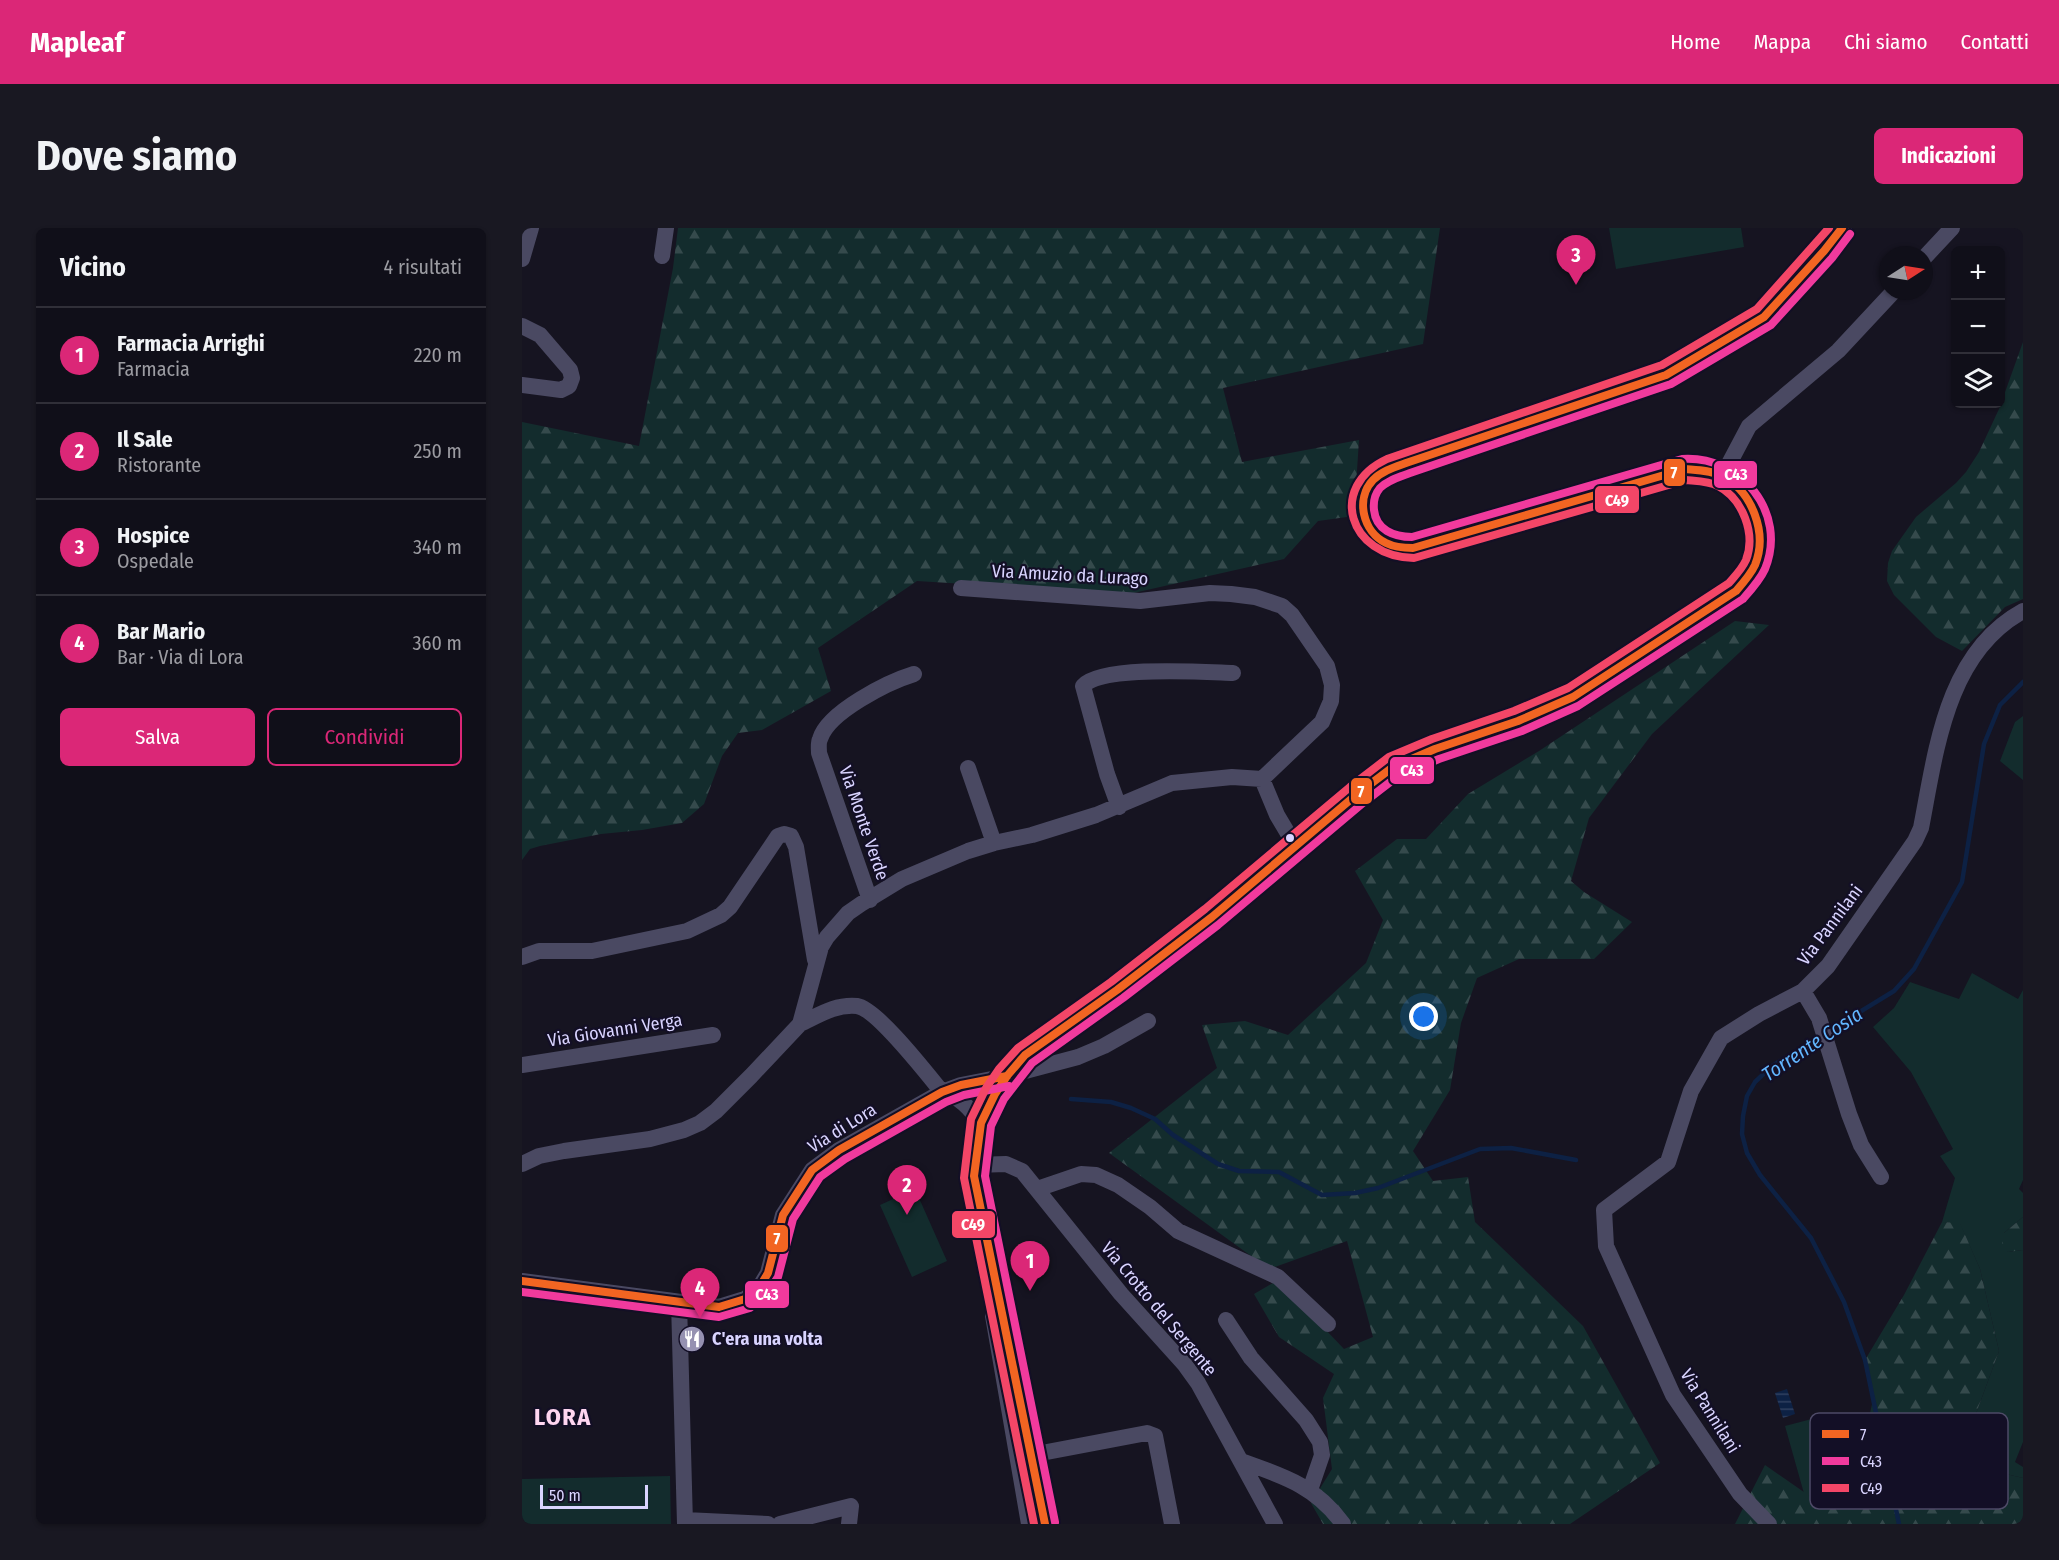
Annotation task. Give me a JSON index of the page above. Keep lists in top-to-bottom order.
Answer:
{
  "streets": {
    "street": [
      "Via Amuzio da Lurago",
      "Via Monte Verde",
      "Via Pannilani",
      "Via Giovanni Verga",
      "Via di Lora",
      "Via Crotto del Sergente"
    ]
  },
  "crossings": [
    ["Via Amuzio da Lurago", "Via Monte Verde"]
  ],
  "districts": ["LORA"],
  "water": ["Torrente Cosia"],
  "places": {
    "restaurant": ["C'era una volta"]
  },
  "lines": ["transit line 7", "transit line C49", "transit line C43"],
  "legend": ["7", "C43", "C49"],
  "scale_bar": "50 m",
  "north": "right",
  "page": {
    "header": "Mapleaf",
    "nav": [
      "Home",
      "Mappa",
      "Chi siamo",
      "Contatti"
    ],
    "buttons": [
      "Indicazioni",
      ["Salva", "Condividi"]
    ],
    "title": "Dove siamo",
    "heading": ["Vicino", "4 risultati"],
    "pins": [
      "3",
      "2",
      "1",
      "4"
    ],
    "map_buttons": ["+", "−"],
    "list": [
      {
        "mark": "1",
        "name": "Farmacia Arrighi",
        "note": "Farmacia",
        "value": "220 m"
      },
      {
        "mark": "2",
        "name": "Il Sale",
        "note": "Ristorante",
        "value": "250 m"
      },
      {
        "mark": "3",
        "name": "Hospice",
        "note": "Ospedale",
        "value": "340 m"
      },
      {
        "mark": "4",
        "name": "Bar Mario",
        "note": "Bar · Via di Lora",
        "value": "360 m"
      }
    ],
    "scale": "50 m"
  }
}
